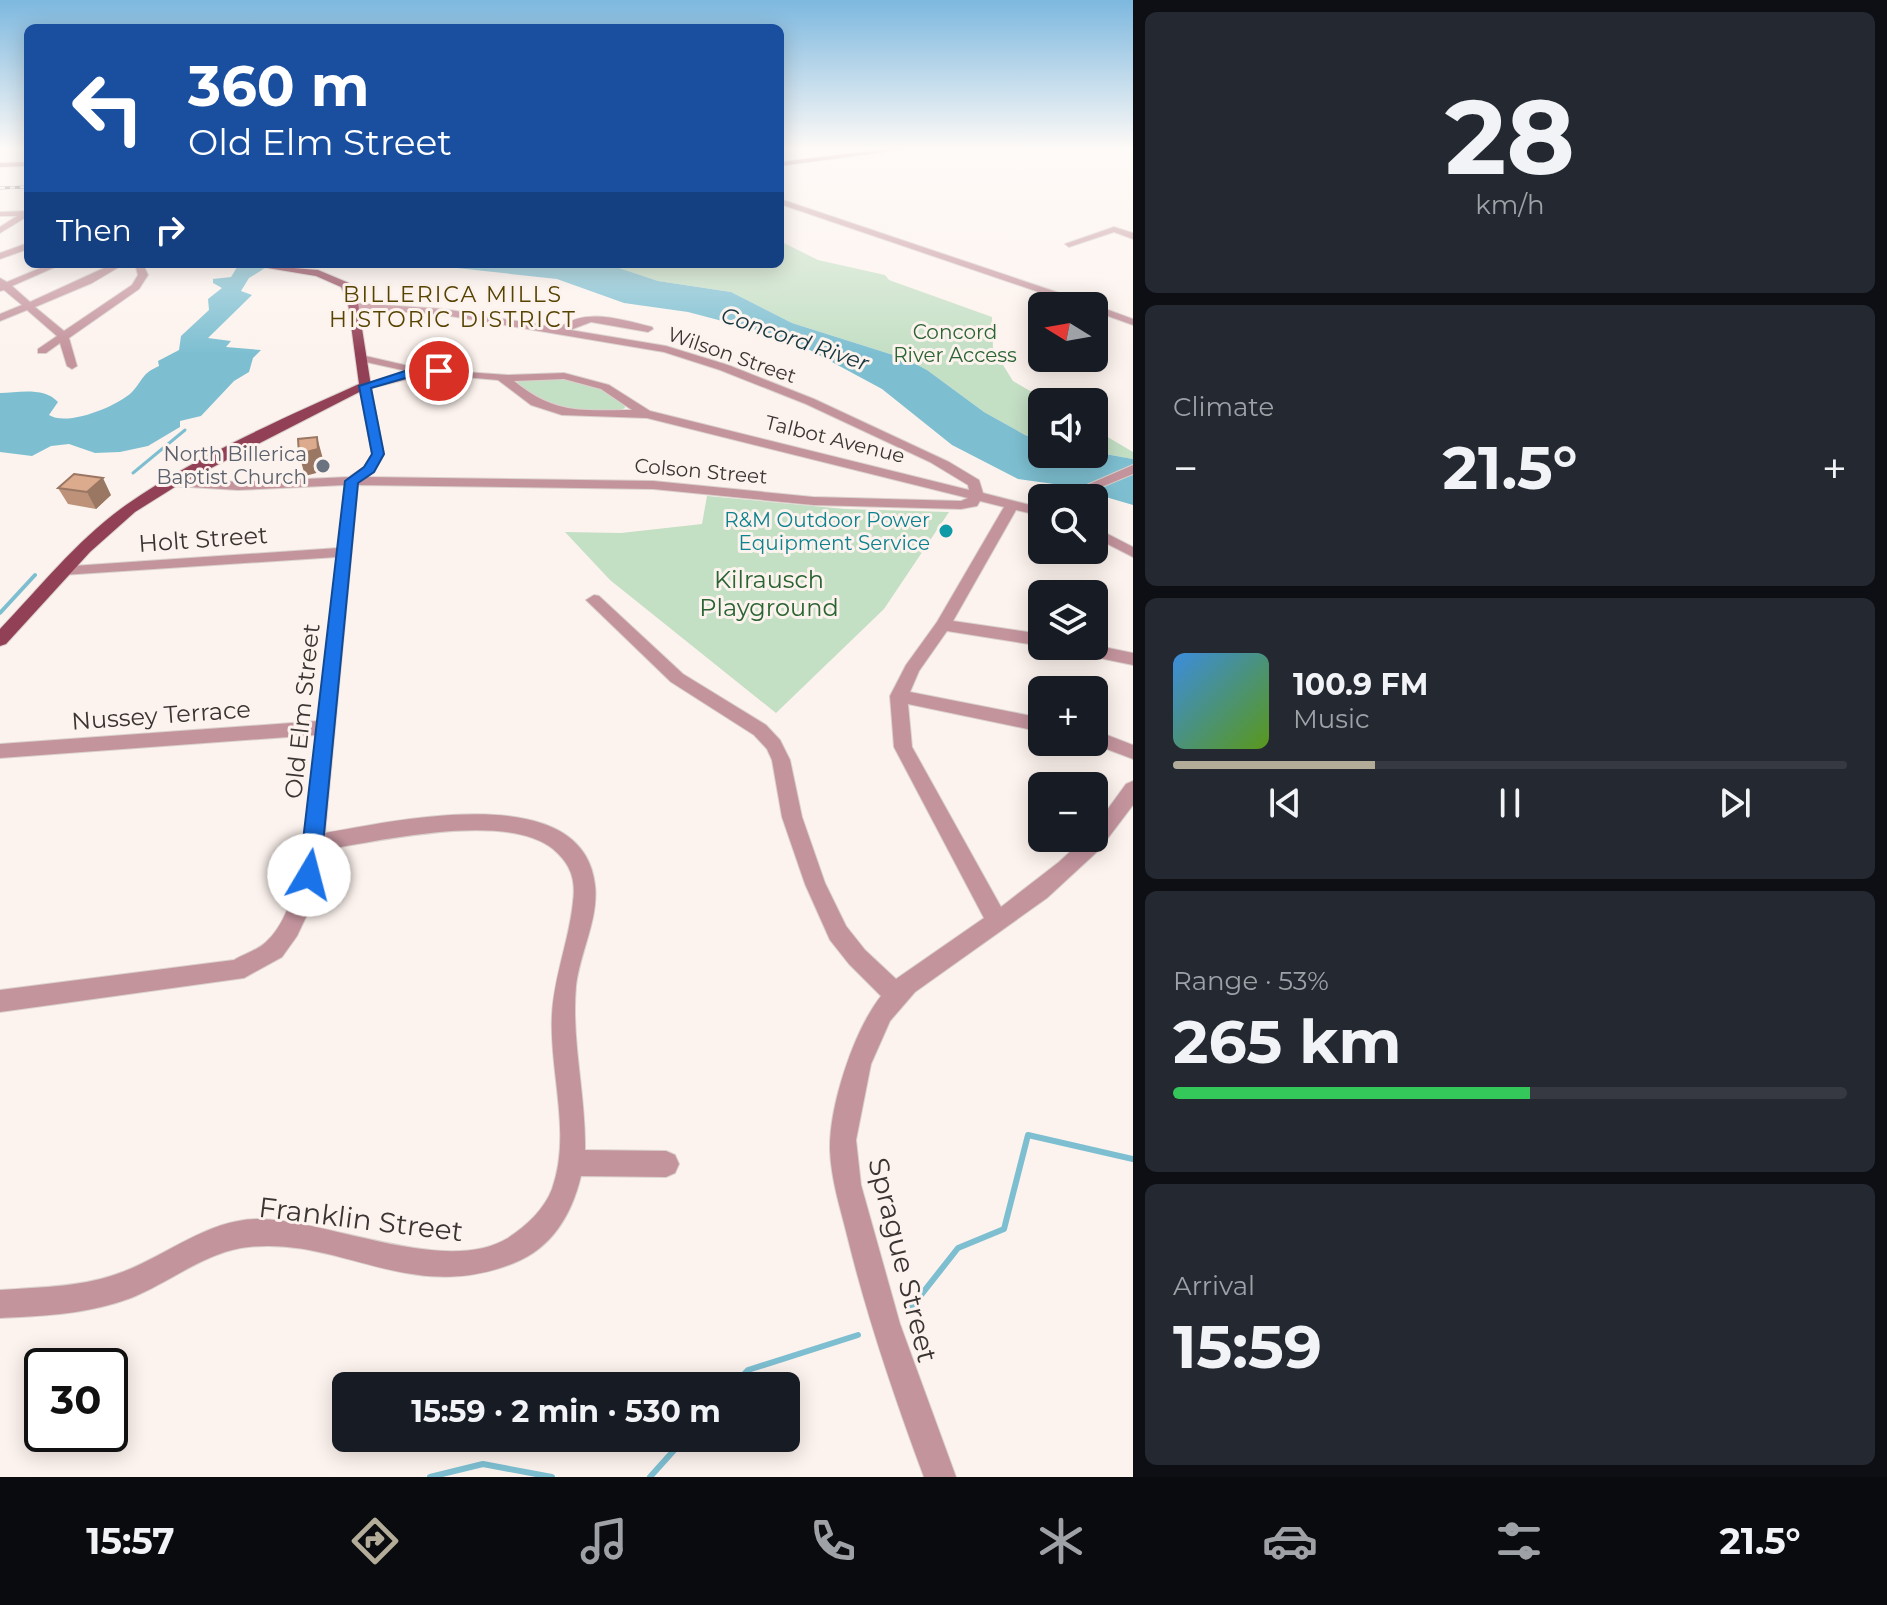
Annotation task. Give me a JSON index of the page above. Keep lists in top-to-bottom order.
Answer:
{
  "streets": {
    "street": [
      "Wilson Street",
      "Talbot Avenue",
      "Colson Street",
      "Holt Street",
      "Old Elm Street",
      "Nussey Terrace",
      "Franklin Street",
      "Sprague Street"
    ]
  },
  "crossings": [
    ["Wilson Street", "Talbot Avenue"],
    ["Wilson Street", "Colson Street"],
    ["Talbot Avenue", "Colson Street"],
    ["Colson Street", "Old Elm Street"],
    ["Holt Street", "Old Elm Street"],
    ["Old Elm Street", "Nussey Terrace"],
    ["Old Elm Street", "Franklin Street"]
  ],
  "districts": ["BILLERICA MILLS HISTORIC DISTRICT"],
  "water": ["Concord River"],
  "parks": ["Concord River Access", "Kilrausch Playground"],
  "places": ["North Billerica Baptist Church", "R&M Outdoor Power Equipment Service"],
  "north": "left",
  "page": {
    "tile": [
      ["28", "km/h"],
      "Climate",
      ["Range · 53%", "265 km"],
      ["Arrival", "15:59"]
    ],
    "turn": ["360 m", "Old Elm Street"],
    "then": "Then",
    "map_buttons": ["+", "−"],
    "heat": ["−", "21.5°", "+"],
    "song": ["100.9 FM", "Music"],
    "limit": "30",
    "trip": "15:59 · 2 min · 530 m",
    "tabs": ["15:57", "21.5°"]
  }
}
